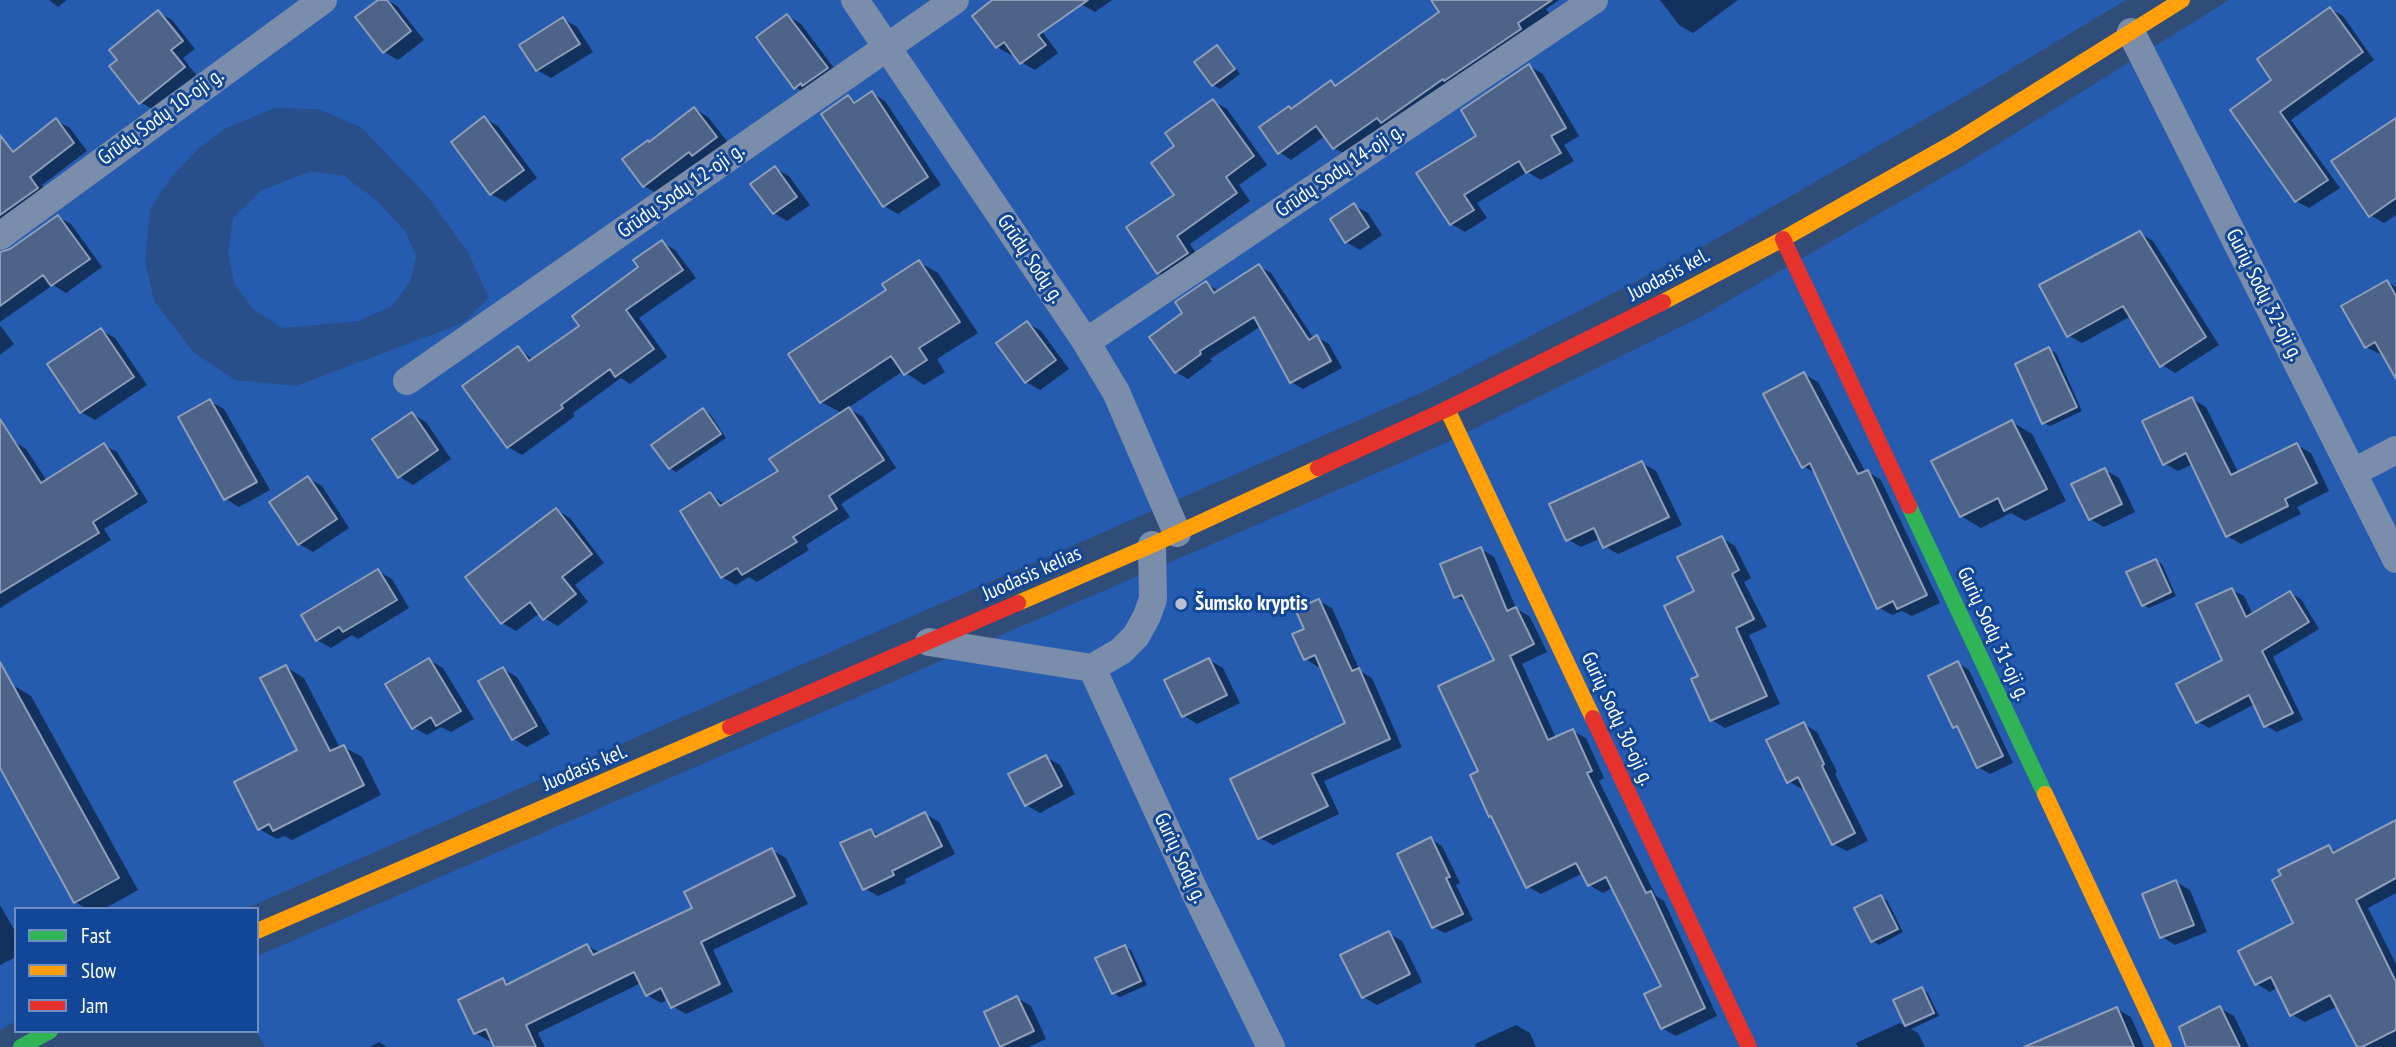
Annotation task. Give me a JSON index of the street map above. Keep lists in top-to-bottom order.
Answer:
{
  "streets": {
    "main road": [
      "Juodasis kel.",
      "Juodasis kelias",
      "Gurių Sodų 31-oji g.",
      "Gurių Sodų 30-oji g."
    ],
    "street": [
      "Grūdų Sodų 10-oji g.",
      "Grūdų Sodų 14-oji g.",
      "Grūdų Sodų 12-oji g.",
      "Grūdų Sodų g.",
      "Gurių Sodų 32-oji g.",
      "Gurių Sodų g."
    ]
  },
  "crossings": [
    ["Grūdų Sodų 14-oji g.", "Grūdų Sodų g."],
    ["Grūdų Sodų 12-oji g.", "Grūdų Sodų g."],
    ["Grūdų Sodų g.", "Juodasis kel."],
    ["Grūdų Sodų g.", "Juodasis kelias"],
    ["Juodasis kel.", "Gurių Sodų 32-oji g."],
    ["Juodasis kel.", "Juodasis kelias"],
    ["Juodasis kel.", "Gurių Sodų 31-oji g."],
    ["Juodasis kel.", "Gurių Sodų 30-oji g."]
  ],
  "places": ["Šumsko kryptis"],
  "legend": ["Fast", "Slow", "Jam"]
}
